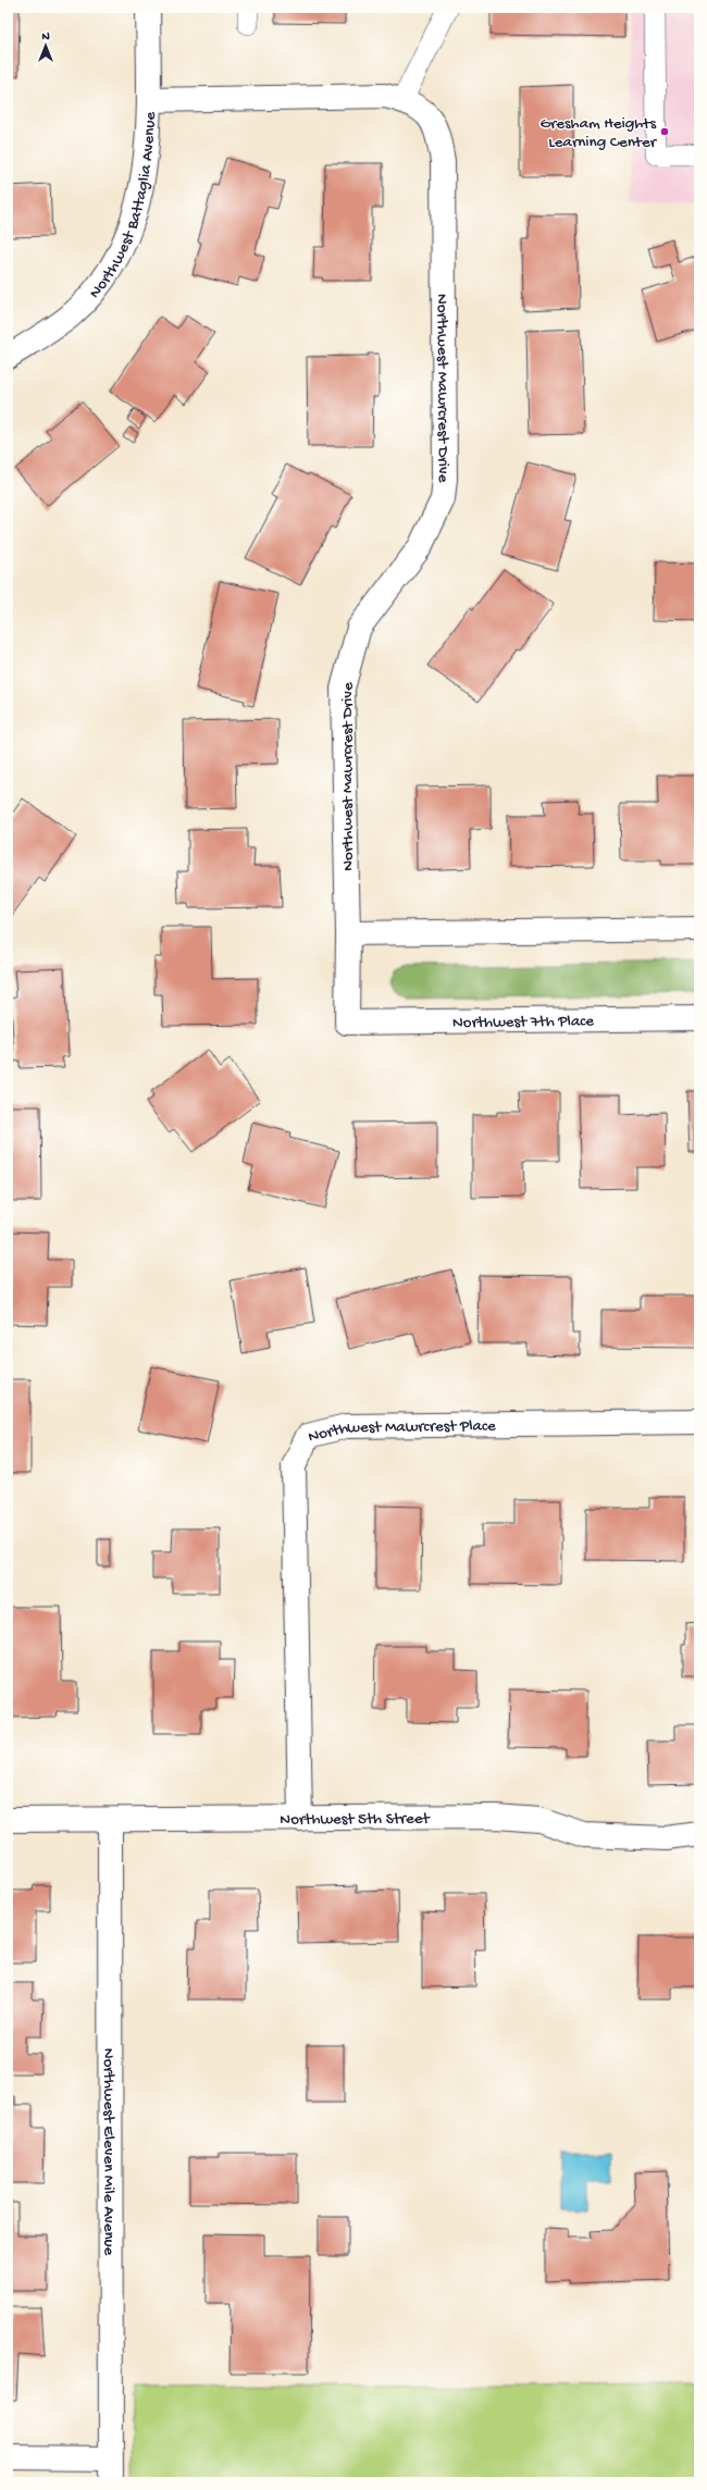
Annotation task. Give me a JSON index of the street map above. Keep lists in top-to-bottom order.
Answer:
{
  "streets": {
    "street": [
      "Northwest Battaglia Avenue",
      "Northwest Mawrcrest Drive",
      "Northwest 7th Place",
      "Northwest Mawrcrest Place",
      "Northwest 5th Street",
      "Northwest Eleven Mile Avenue"
    ]
  },
  "crossings": [
    ["Northwest Battaglia Avenue", "Northwest Mawrcrest Drive"],
    ["Northwest Mawrcrest Drive", "Northwest 7th Place"],
    ["Northwest Mawrcrest Place", "Northwest 5th Street"],
    ["Northwest 5th Street", "Northwest Eleven Mile Avenue"]
  ],
  "places": ["Gresham Heights Learning Center"],
  "north": "top"
}
